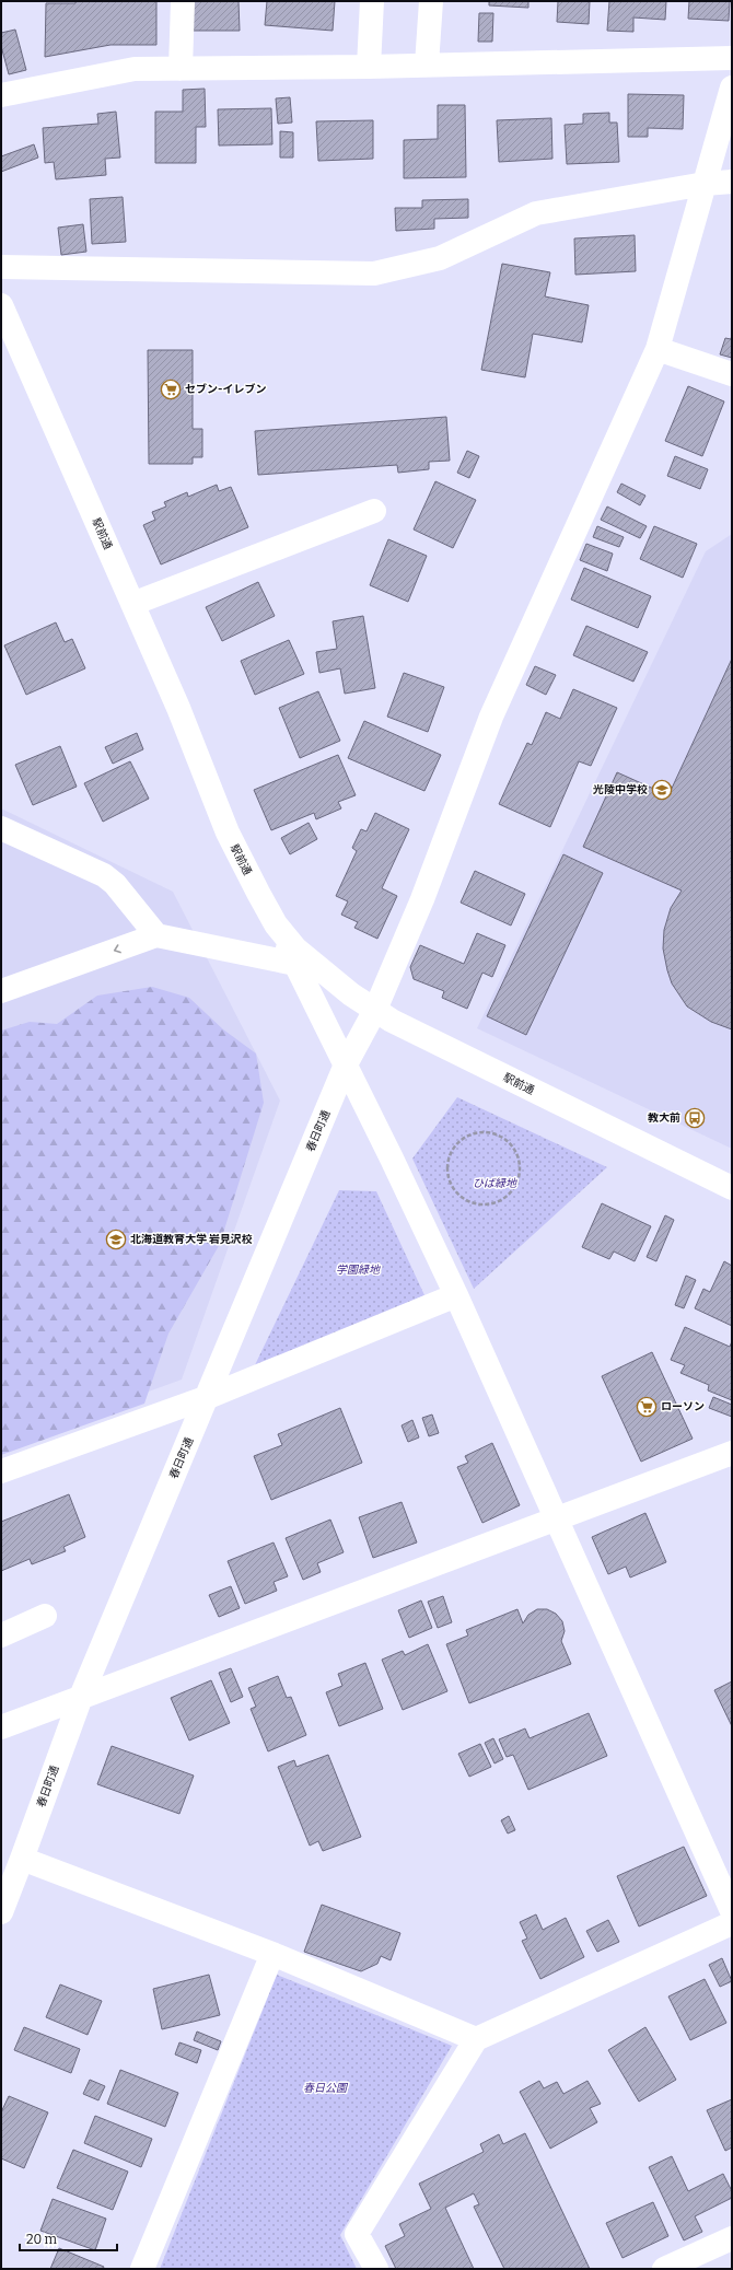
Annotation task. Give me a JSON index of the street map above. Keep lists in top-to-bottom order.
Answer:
{
  "streets": {
    "street": ["駅前通", "春日町通"]
  },
  "crossings": [
    ["駅前通", "春日町通"]
  ],
  "parks": ["ひば緑地", "学園緑地", "春日公園"],
  "places": {
    "supermarket": ["セブン-イレブン", "ローソン"],
    "school or university": ["光陵中学校", "北海道教育大学 岩見沢校"],
    "bus stop": ["教大前"]
  },
  "scale_bar": "20 m"
}
